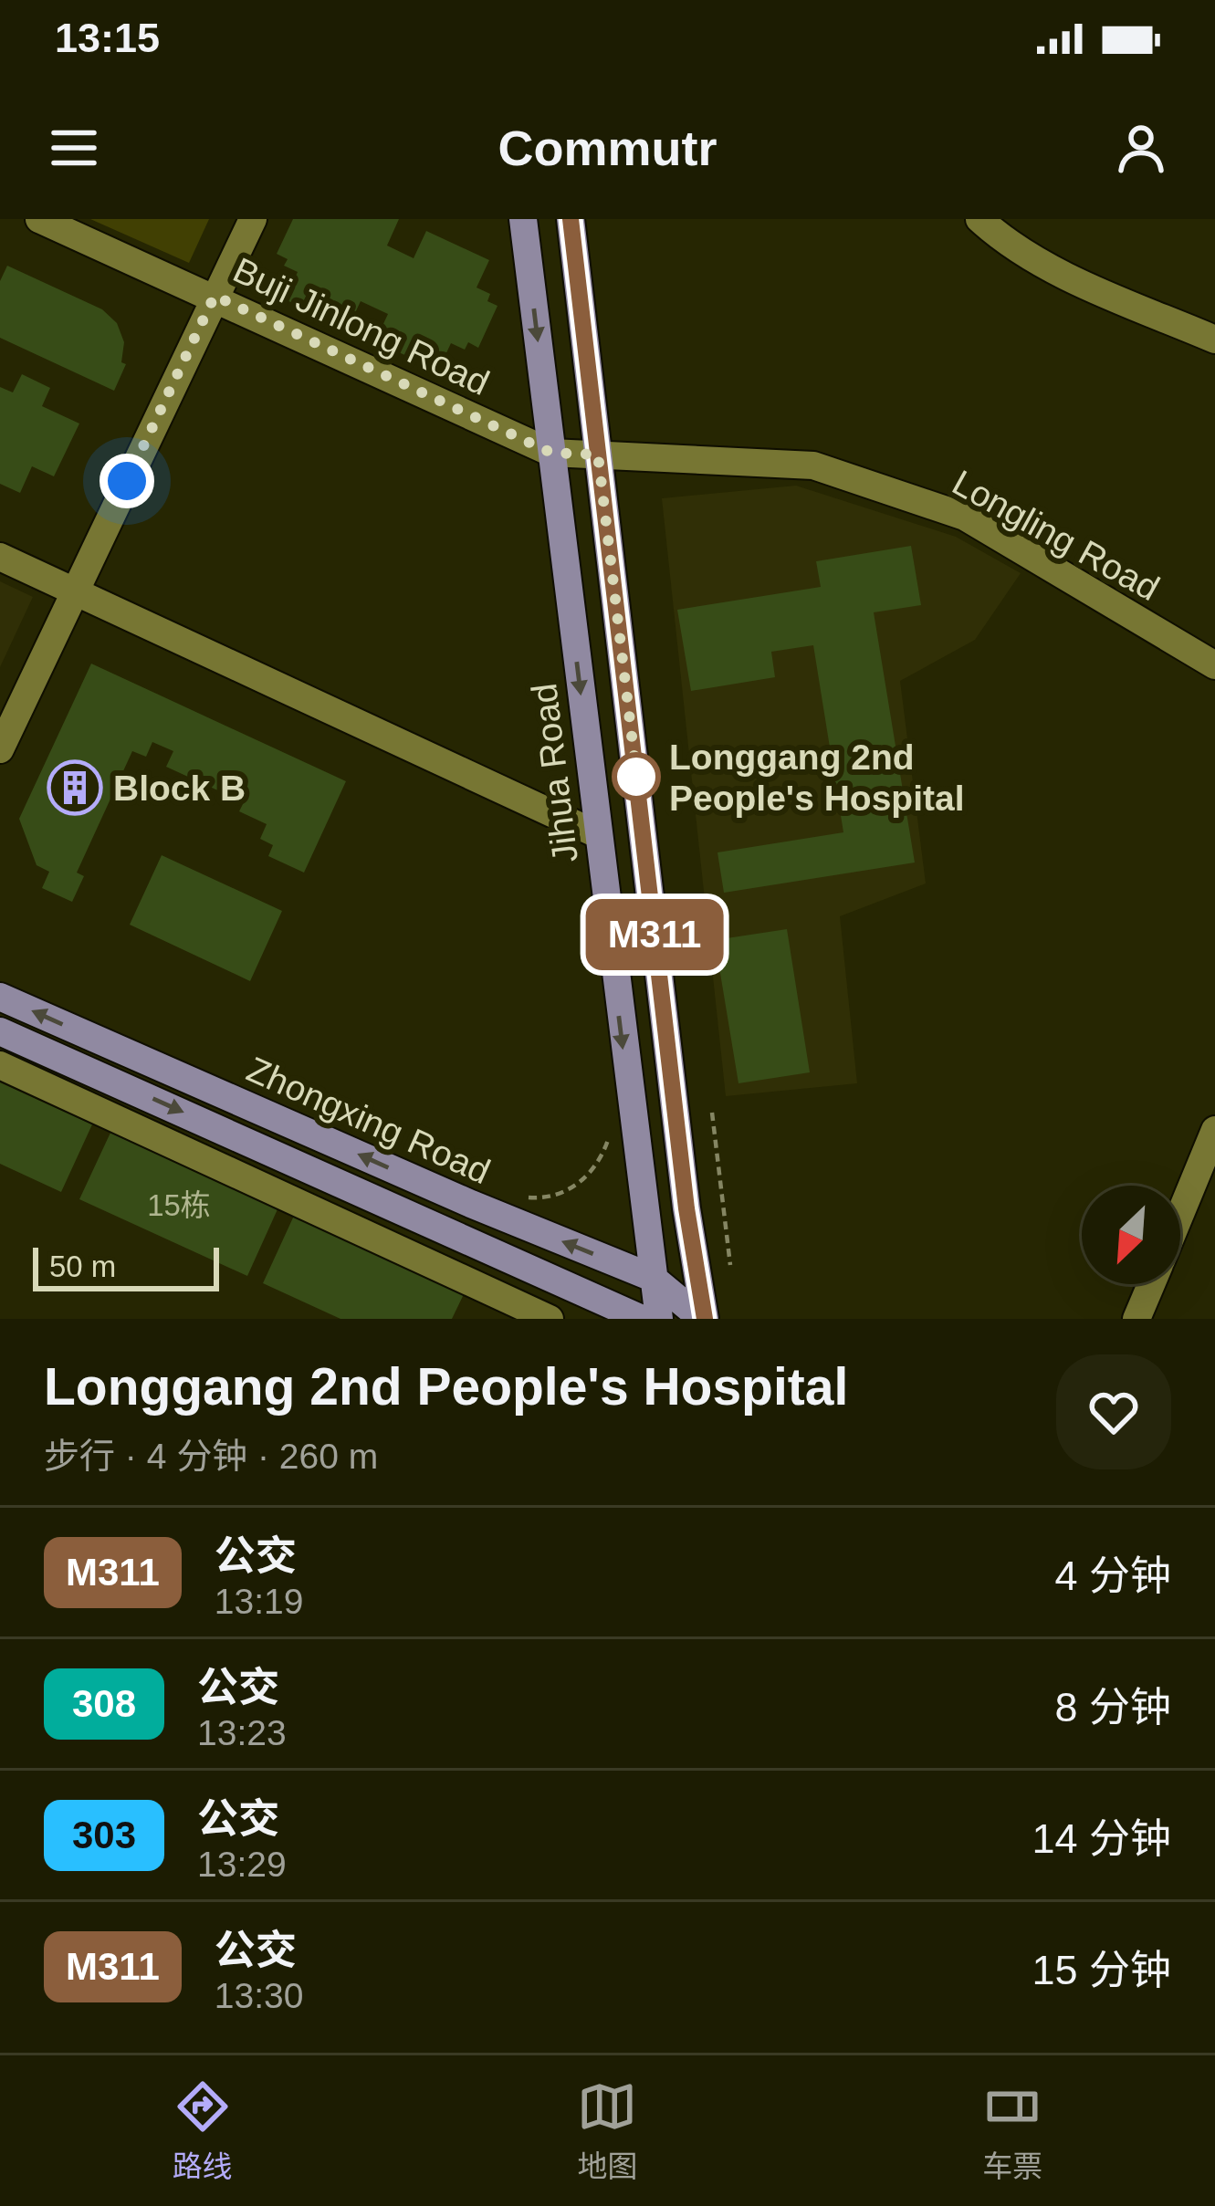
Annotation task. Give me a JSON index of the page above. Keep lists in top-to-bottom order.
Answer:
{
  "streets": {
    "main road": ["Jihua Road", "Zhongxing Road"],
    "street": ["Buji Jinlong Road", "Longling Road"]
  },
  "crossings": [
    ["Buji Jinlong Road", "Longling Road"],
    ["Buji Jinlong Road", "Jihua Road"],
    ["Jihua Road", "Zhongxing Road"]
  ],
  "places": {
    "other": ["Longgang 2nd People's Hospital"],
    "building": ["Block B"]
  },
  "lines": ["bus line M311"],
  "house_numbers": ["15栋"],
  "scale_bar": "50 m",
  "north": "bottom left",
  "page": {
    "status": "13:15",
    "header": "Commutr",
    "on_map": "M311",
    "scale": "50 m",
    "heading": ["Longgang 2nd People's Hospital", "步行 · 4 分钟 · 260 m"],
    "list": [
      {
        "mark": "M311",
        "name": "公交",
        "note": "13:19",
        "value": "4 分钟"
      },
      {
        "mark": "308",
        "name": "公交",
        "note": "13:23",
        "value": "8 分钟"
      },
      {
        "mark": "303",
        "name": "公交",
        "note": "13:29",
        "value": "14 分钟"
      },
      {
        "mark": "M311",
        "name": "公交",
        "note": "13:30",
        "value": "15 分钟"
      }
    ],
    "tabs": ["路线", "地图", "车票"]
  }
}
